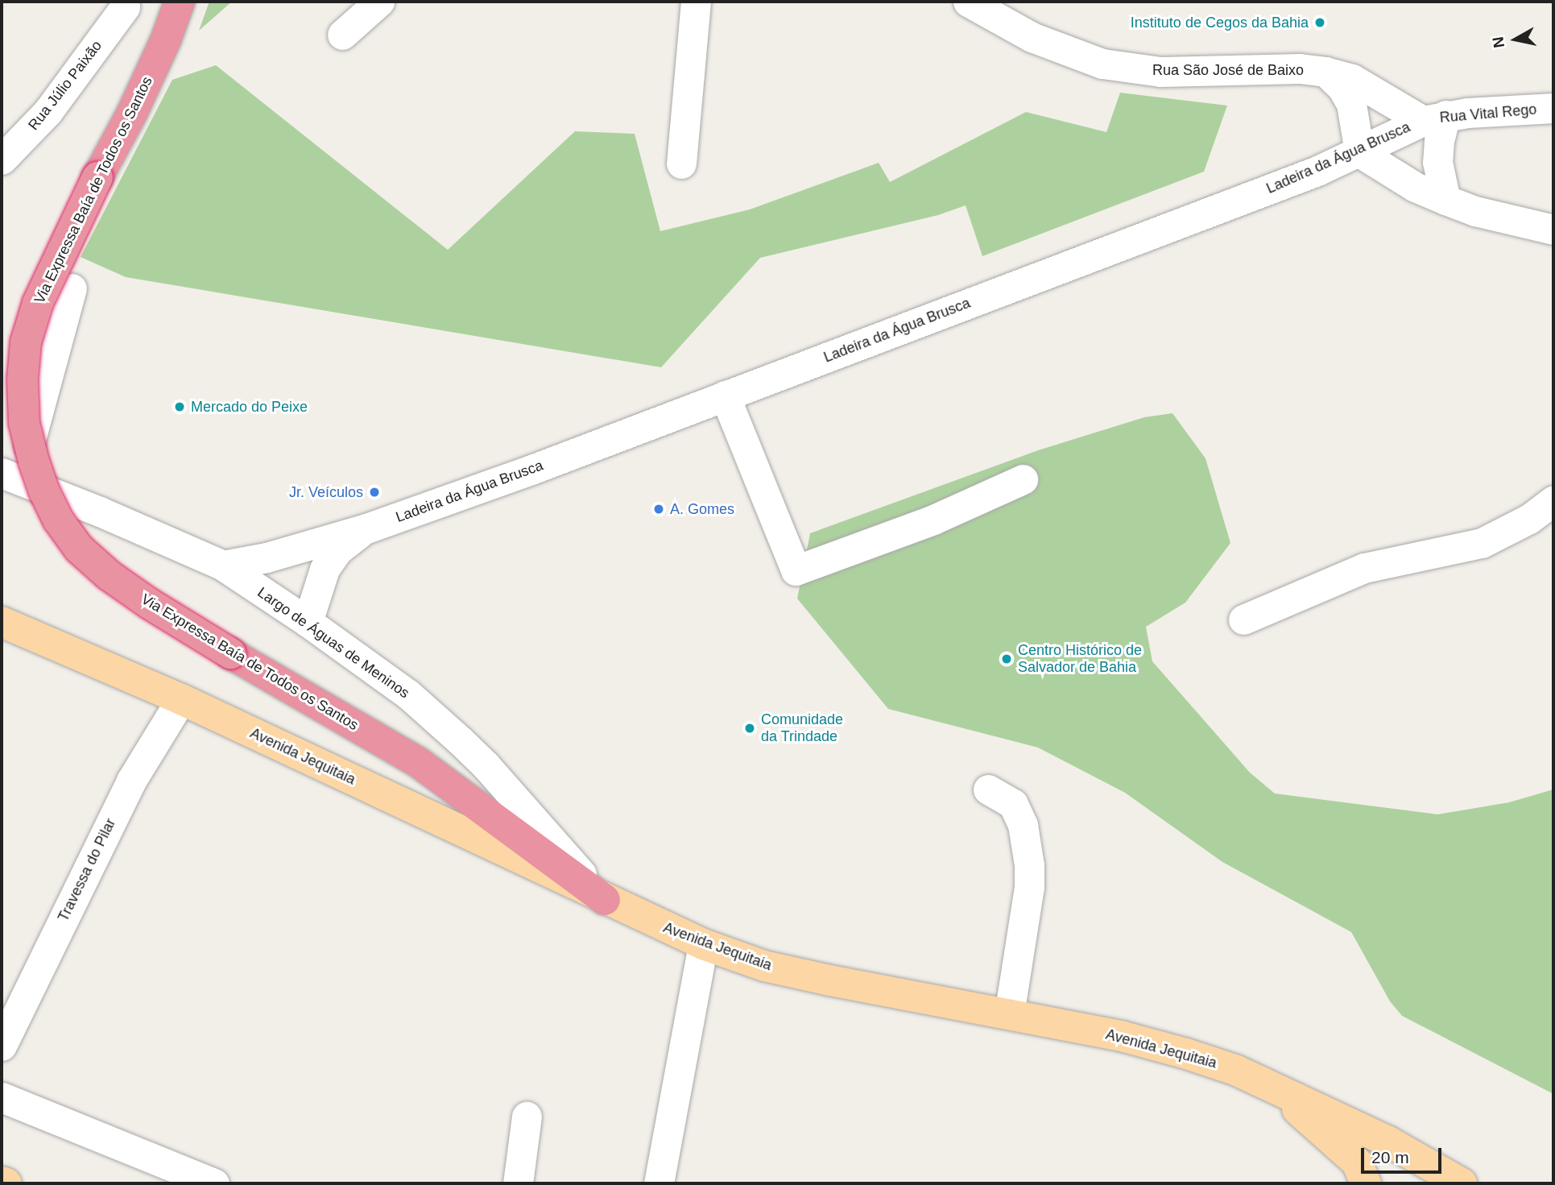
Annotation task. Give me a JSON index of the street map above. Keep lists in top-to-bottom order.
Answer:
{
  "streets": {
    "highway": ["Via Expressa Baía de Todos os Santos"],
    "main road": ["Avenida Jequitaia"],
    "street": [
      "Rua São José de Baixo",
      "Rua Júlio Paixão",
      "Rua Vital Rego",
      "Ladeira da Água Brusca",
      "Largo de Águas de Meninos",
      "Travessa do Pilar"
    ]
  },
  "crossings": [
    ["Rua São José de Baixo", "Rua Vital Rego"],
    ["Rua São José de Baixo", "Ladeira da Água Brusca"],
    ["Rua Vital Rego", "Ladeira da Água Brusca"],
    ["Ladeira da Água Brusca", "Largo de Águas de Meninos"],
    ["Via Expressa Baía de Todos os Santos", "Largo de Águas de Meninos"],
    ["Via Expressa Baía de Todos os Santos", "Avenida Jequitaia"],
    ["Largo de Águas de Meninos", "Avenida Jequitaia"],
    ["Avenida Jequitaia", "Travessa do Pilar"]
  ],
  "places": [
    "Instituto de Cegos da Bahia",
    "Mercado do Peixe",
    "Jr. Veículos",
    "A. Gomes",
    "Centro Histórico de Salvador de Bahia",
    "Comunidade da Trindade"
  ],
  "scale_bar": "20 m",
  "north": "left"
}
